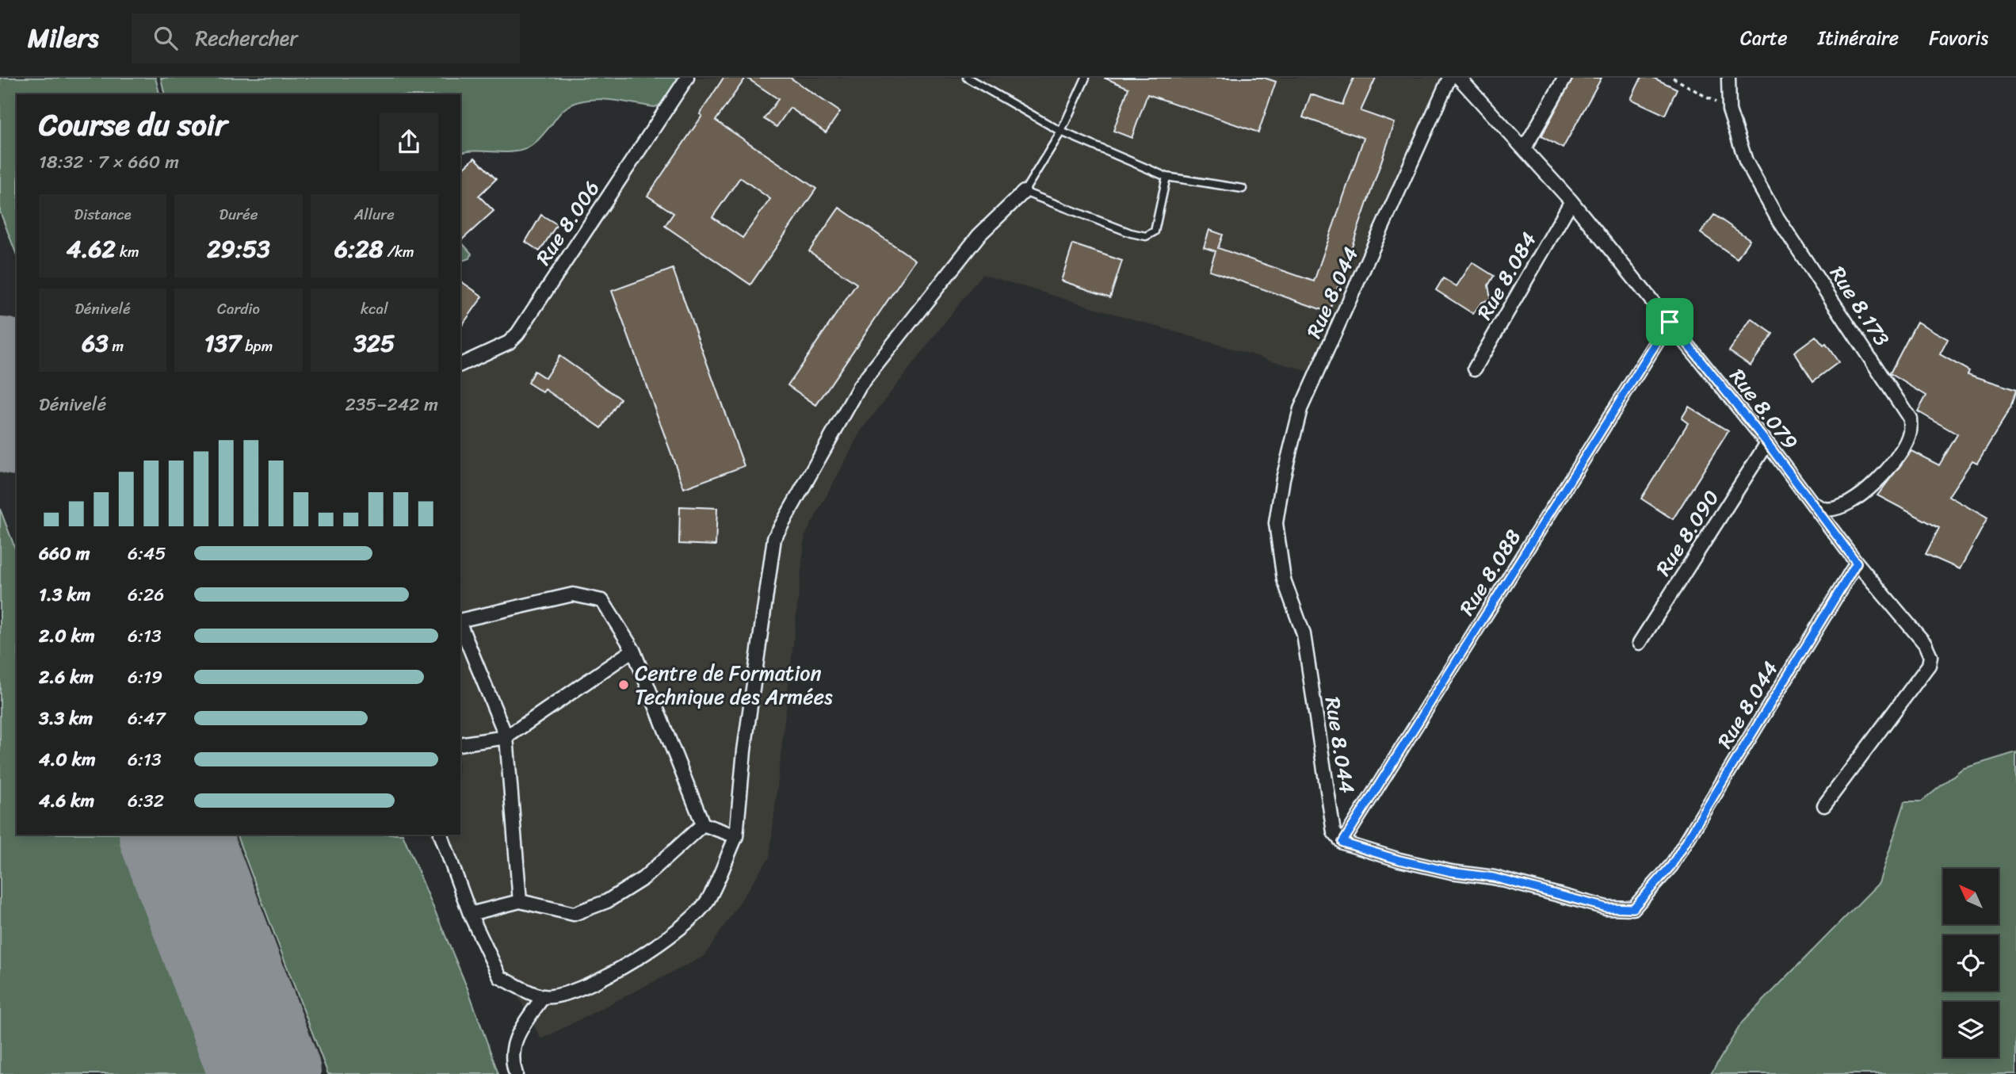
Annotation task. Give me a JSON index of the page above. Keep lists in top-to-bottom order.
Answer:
{
  "streets": {
    "street": [
      "Rue 8.006",
      "Rue 8.084",
      "Rue 8.044",
      "Rue 8.173",
      "Rue 8.079",
      "Rue 8.090",
      "Rue 8.088"
    ]
  },
  "crossings": [
    ["Rue 8.084", "Rue 8.079"],
    ["Rue 8.044", "Rue 8.079"],
    ["Rue 8.044", "Rue 8.088"],
    ["Rue 8.173", "Rue 8.079"],
    ["Rue 8.079", "Rue 8.090"],
    ["Rue 8.079", "Rue 8.088"]
  ],
  "places": ["Centre de Formation Technique des Armées"],
  "north": "top left",
  "page": {
    "header": "Milers",
    "search": "Rechercher",
    "nav": ["Carte", "Itinéraire", "Favoris"],
    "heading": ["Course du soir", "18:32 · 7 × 660 m"],
    "stats": [
      ["Distance", "4.62 km"],
      ["Durée", "29:53"],
      ["Allure", "6:28 /km"],
      ["Dénivelé", "63 m"],
      ["Cardio", "137 bpm"],
      ["kcal", "325"]
    ],
    "chart": ["Dénivelé", "235–242 m"],
    "list": [
      {
        "name": "660 m",
        "note": "6:45"
      },
      {
        "name": "1.3 km",
        "note": "6:26"
      },
      {
        "name": "2.0 km",
        "note": "6:13"
      },
      {
        "name": "2.6 km",
        "note": "6:19"
      },
      {
        "name": "3.3 km",
        "note": "6:47"
      },
      {
        "name": "4.0 km",
        "note": "6:13"
      },
      {
        "name": "4.6 km",
        "note": "6:32"
      }
    ]
  }
}
